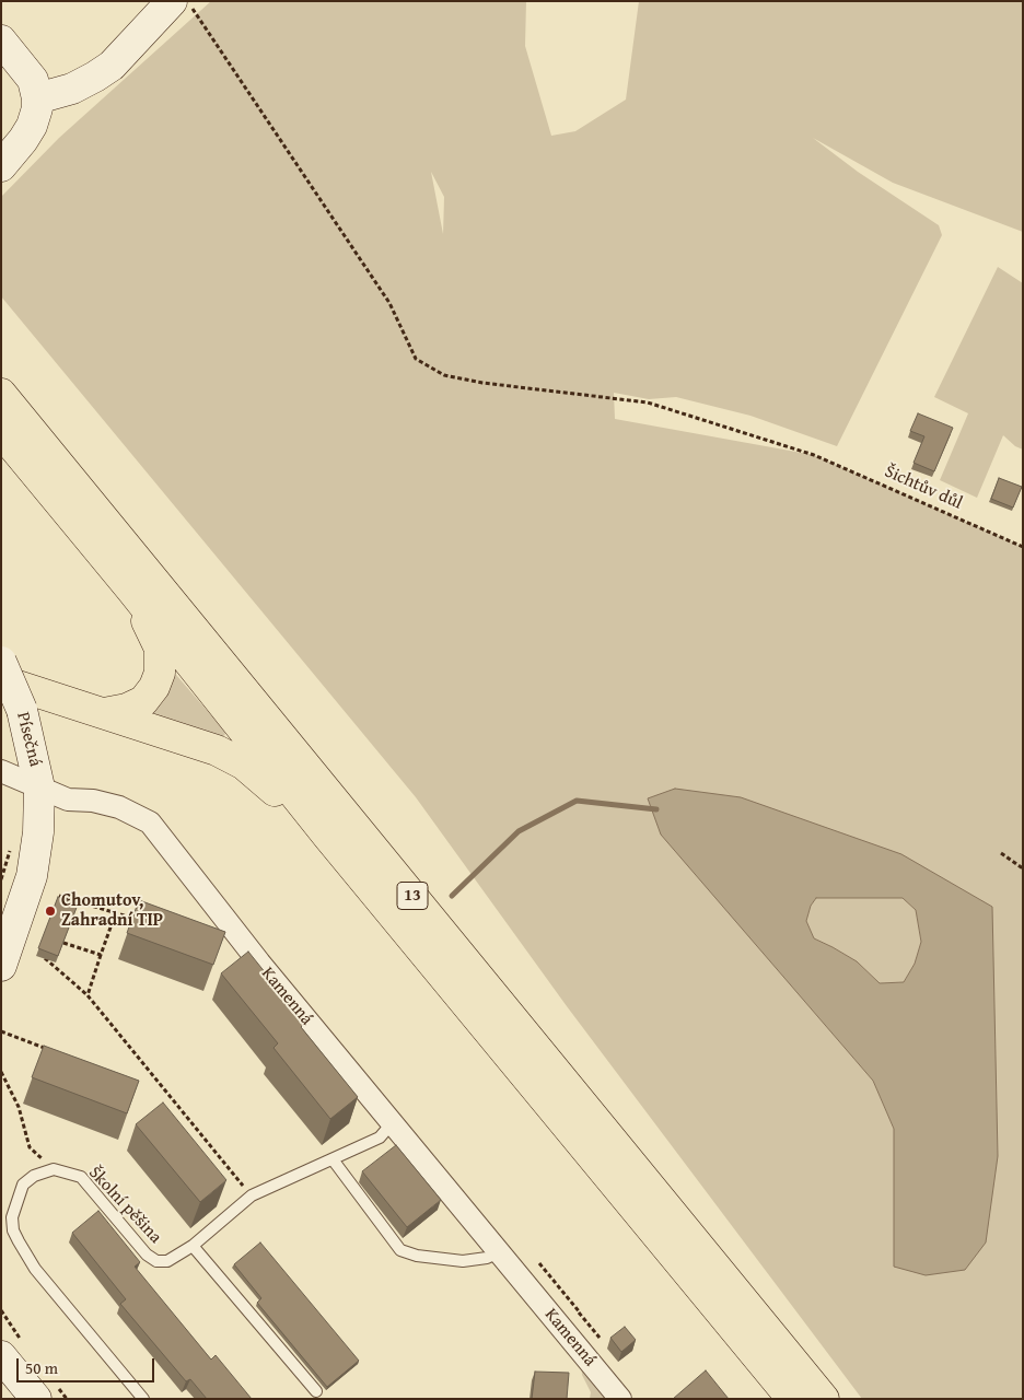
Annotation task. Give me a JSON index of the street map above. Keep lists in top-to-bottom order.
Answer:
{
  "streets": {
    "highway": ["13"],
    "street": ["Písečná", "Kamenná"],
    "lane": ["Školní pěšina"],
    "path": ["Šichtův důl"]
  },
  "crossings": [
    ["Písečná", "Kamenná"],
    ["Kamenná", "Školní pěšina"]
  ],
  "places": ["Chomutov, Zahradní TIP"],
  "scale_bar": "50 m"
}
